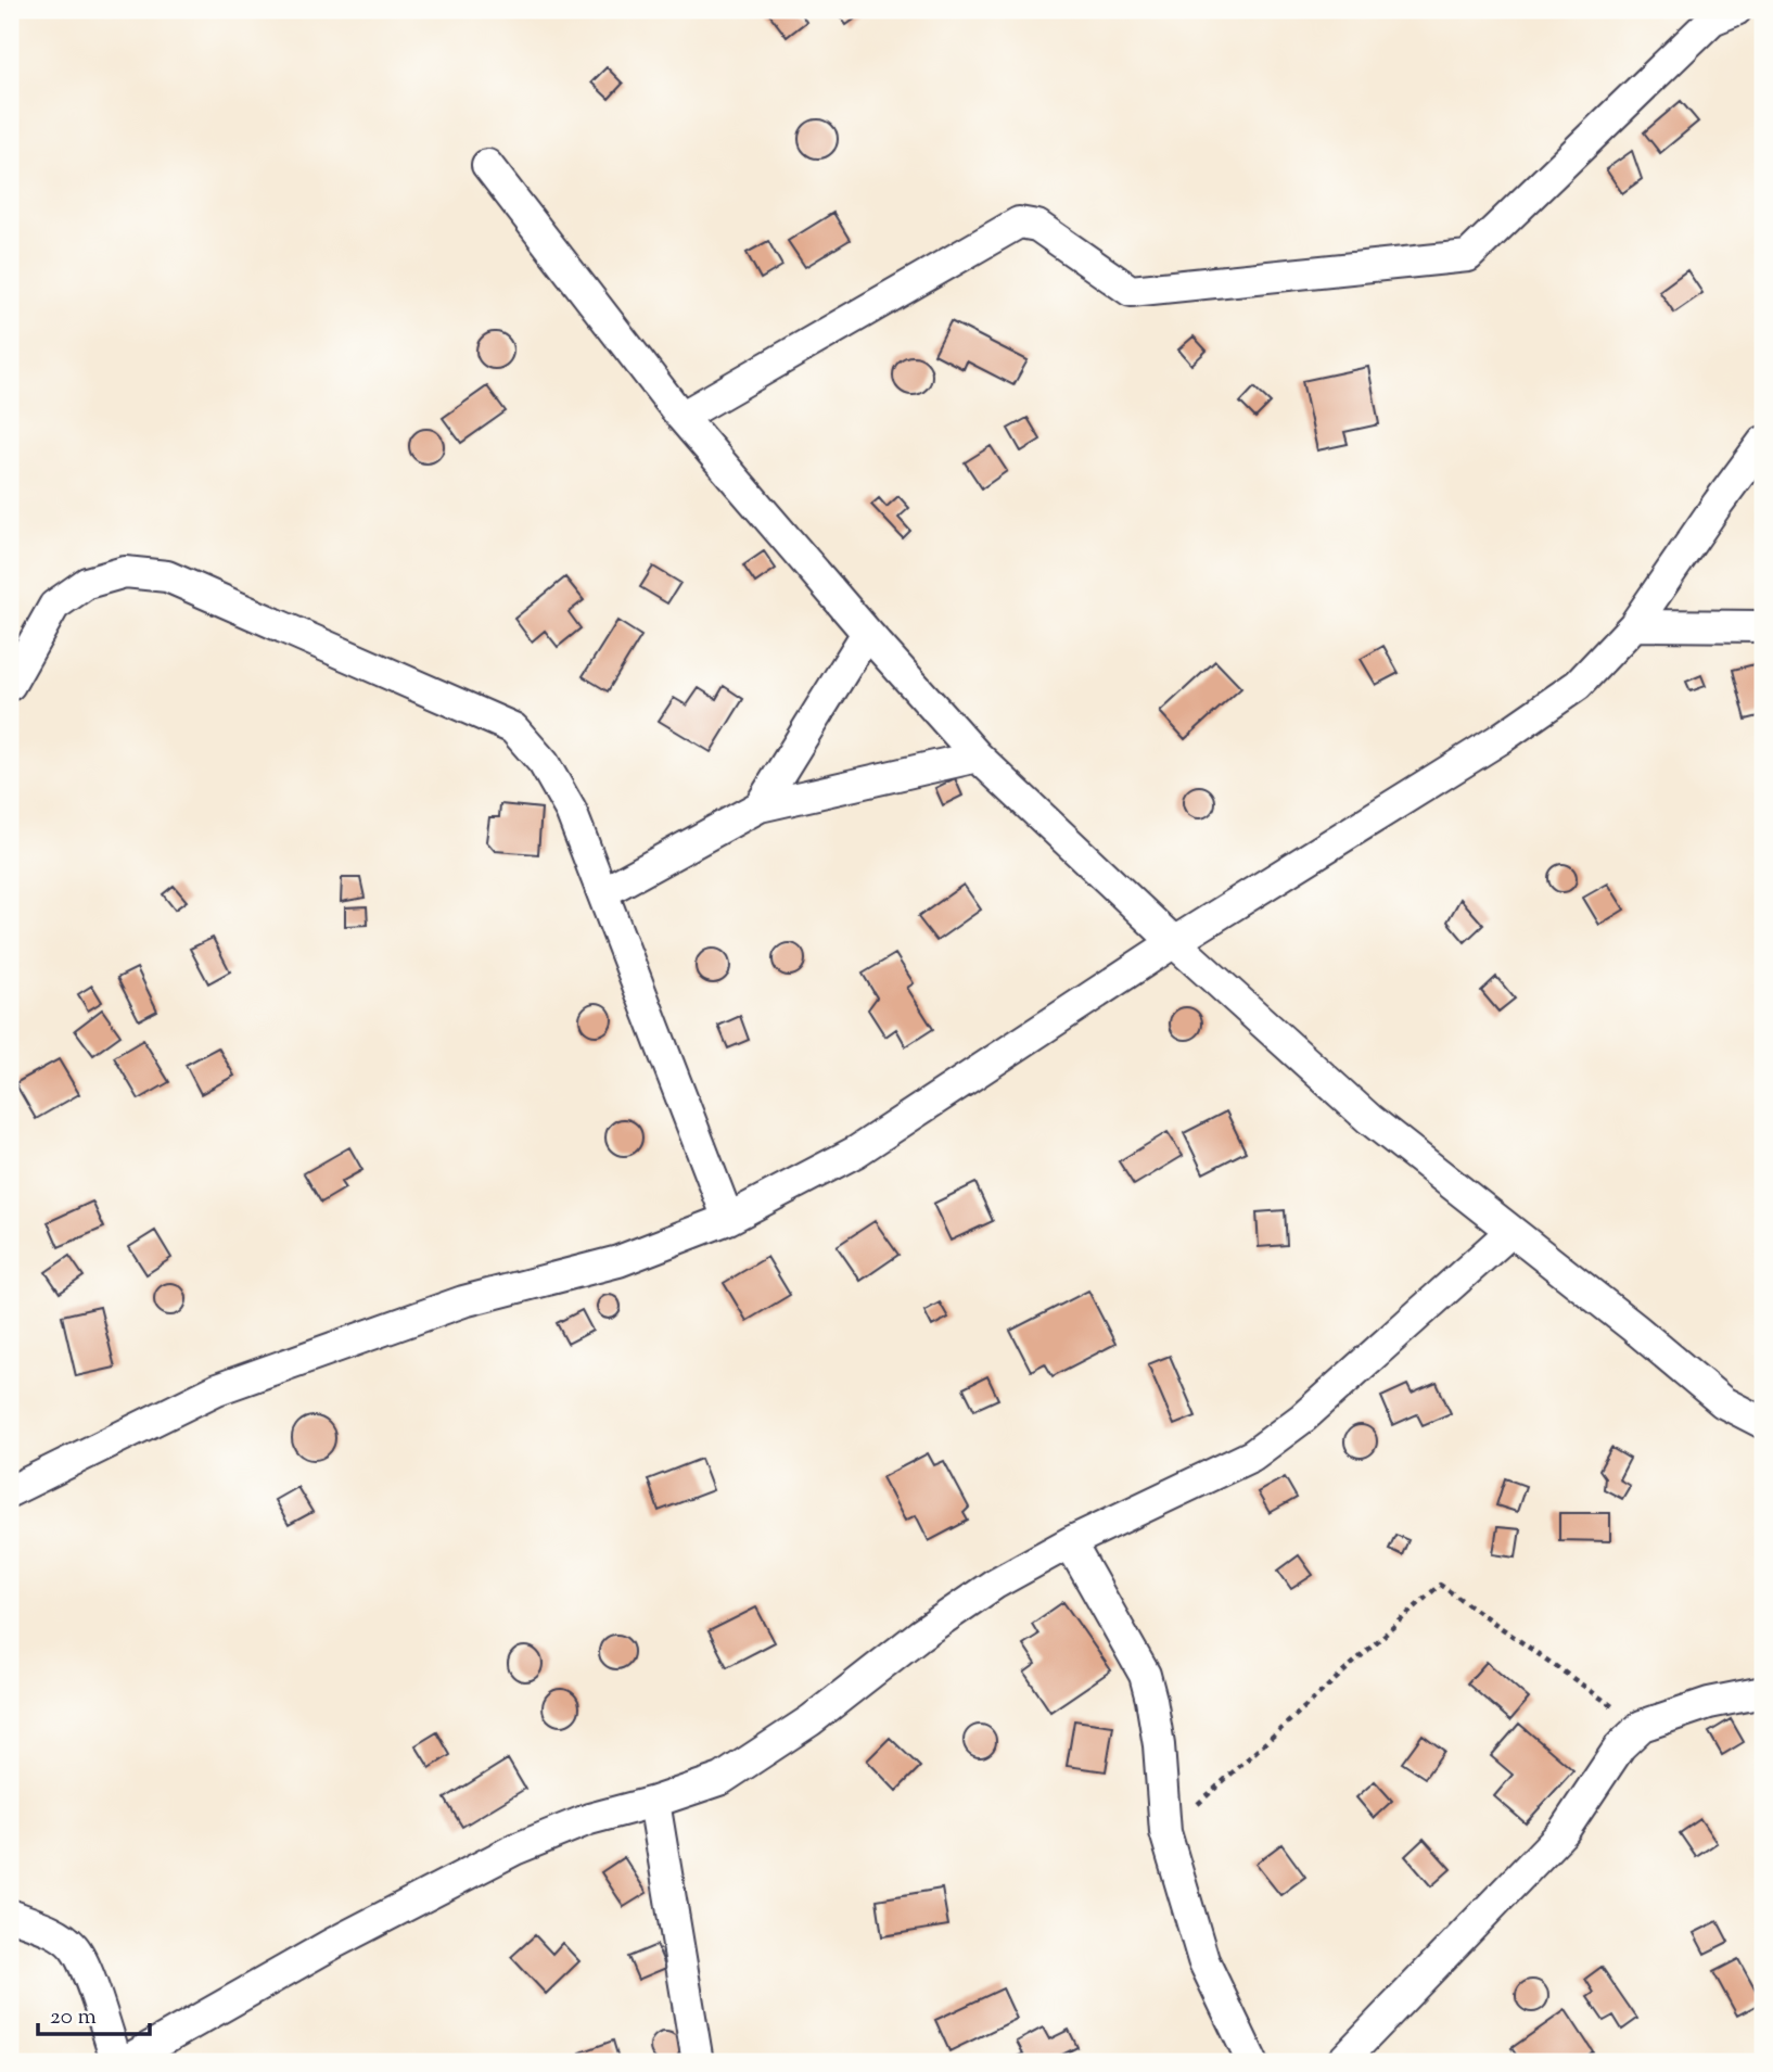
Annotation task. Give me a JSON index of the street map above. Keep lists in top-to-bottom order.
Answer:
{
  "scale_bar": "20 m"
}
